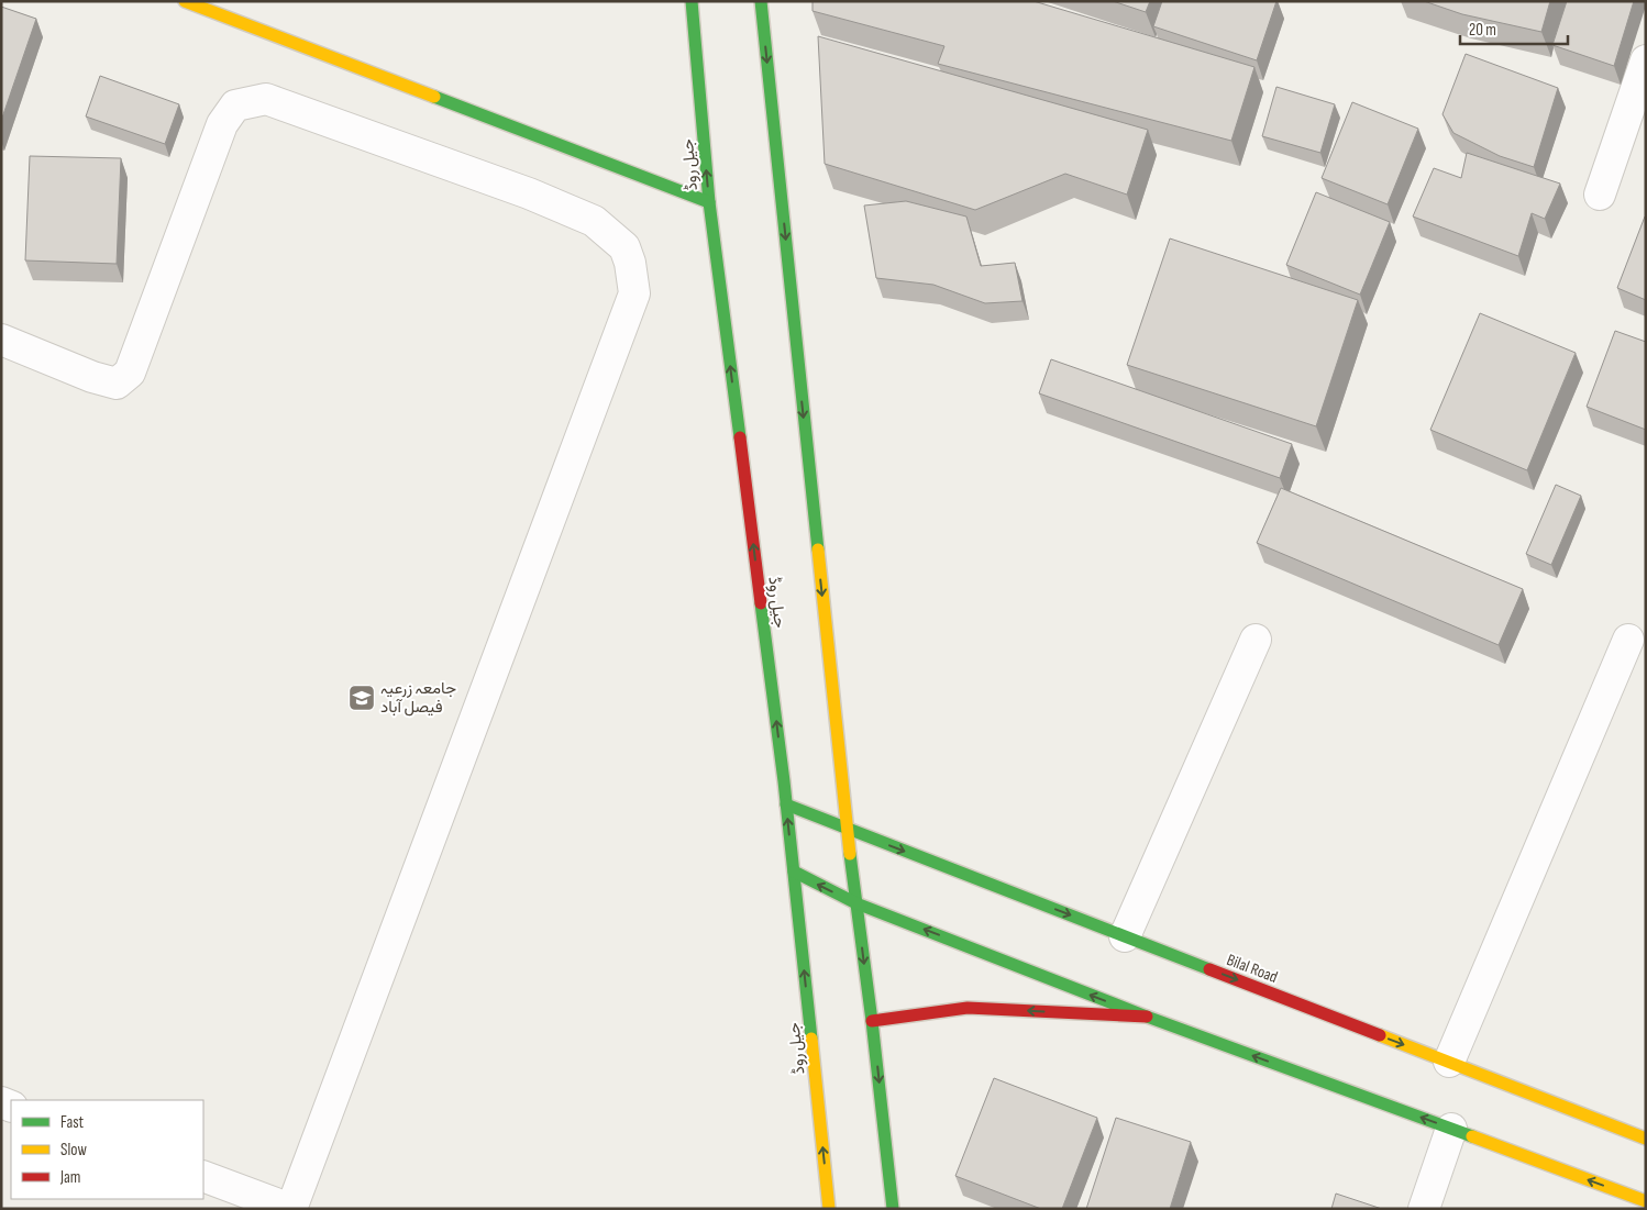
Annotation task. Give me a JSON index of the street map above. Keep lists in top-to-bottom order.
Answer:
{
  "streets": {
    "main road": ["جیل روڈ", "Bilal Road"]
  },
  "crossings": [
    ["جیل روڈ", "Bilal Road"]
  ],
  "places": {
    "school or university": ["جامعہ زرعیہ فیصل آباد"]
  },
  "legend": ["Fast", "Slow", "Jam"],
  "scale_bar": "20 m"
}
